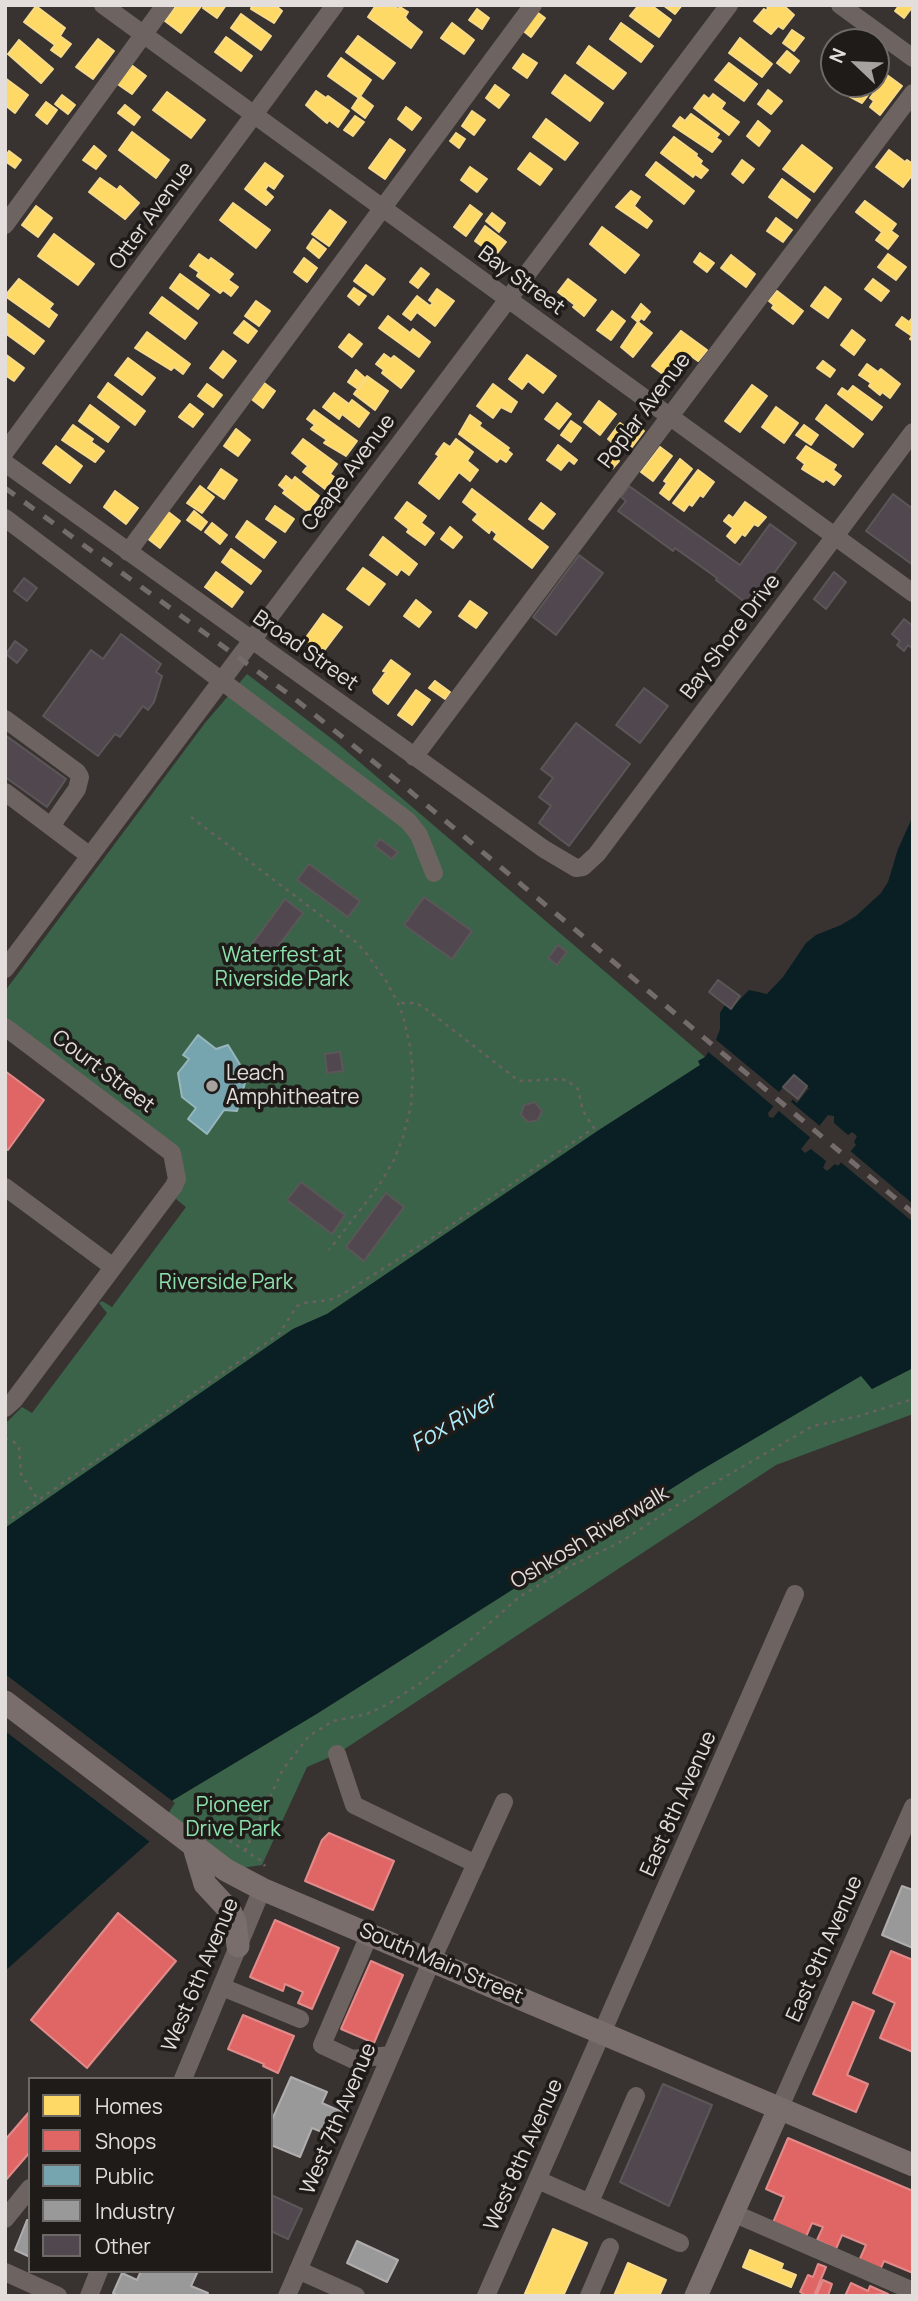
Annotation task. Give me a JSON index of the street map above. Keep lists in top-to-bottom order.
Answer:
{
  "streets": {
    "main road": ["South Main Street"],
    "street": [
      "Otter Avenue",
      "Bay Street",
      "Poplar Avenue",
      "Ceape Avenue",
      "Bay Shore Drive",
      "Broad Street",
      "Court Street",
      "East 8th Avenue",
      "East 9th Avenue",
      "West 6th Avenue",
      "West 7th Avenue",
      "West 8th Avenue"
    ],
    "path": ["Oshkosh Riverwalk"]
  },
  "crossings": [
    ["Otter Avenue", "Bay Street"],
    ["Bay Street", "Poplar Avenue"],
    ["Bay Street", "Ceape Avenue"],
    ["Bay Street", "Bay Shore Drive"],
    ["Poplar Avenue", "Broad Street"],
    ["Ceape Avenue", "Broad Street"],
    ["Bay Shore Drive", "Broad Street"],
    ["East 8th Avenue", "South Main Street"],
    ["East 8th Avenue", "West 8th Avenue"],
    ["East 9th Avenue", "South Main Street"],
    ["South Main Street", "West 6th Avenue"],
    ["South Main Street", "West 7th Avenue"],
    ["South Main Street", "West 8th Avenue"]
  ],
  "water": ["Fox River"],
  "parks": ["Waterfest at Riverside Park", "Riverside Park", "Pioneer Drive Park"],
  "places": ["Leach Amphitheatre"],
  "legend": [
    "Homes",
    "Shops",
    "Public",
    "Industry",
    "Other"
  ],
  "north": "top left"
}
